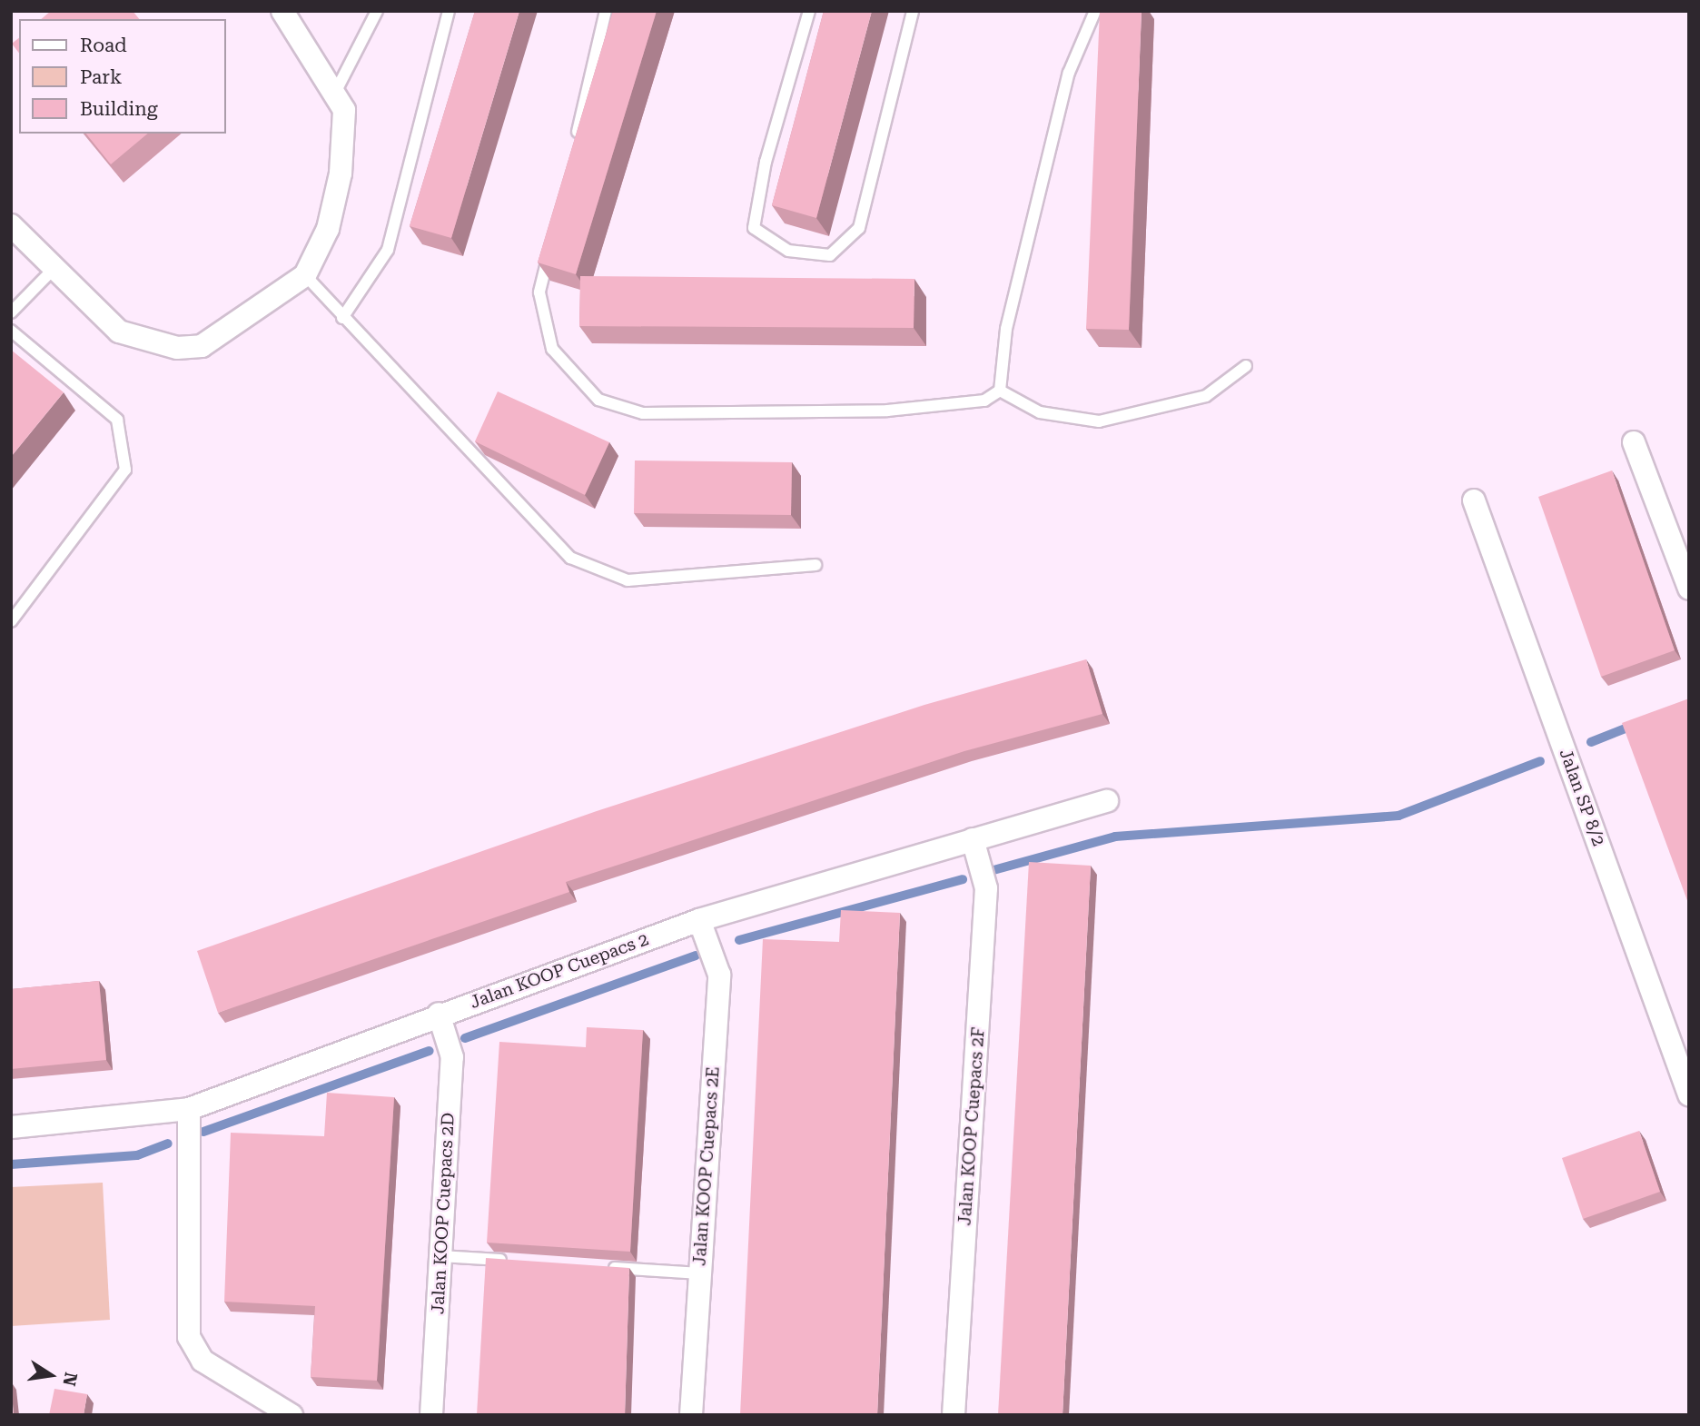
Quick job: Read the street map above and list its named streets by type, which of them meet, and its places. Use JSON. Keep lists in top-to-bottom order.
{
  "streets": {
    "street": [
      "Jalan SP 8/2",
      "Jalan KOOP Cuepacs 2",
      "Jalan KOOP Cuepacs 2F",
      "Jalan KOOP Cuepacs 2E",
      "Jalan KOOP Cuepacs 2D"
    ]
  },
  "crossings": [
    ["Jalan KOOP Cuepacs 2", "Jalan KOOP Cuepacs 2F"],
    ["Jalan KOOP Cuepacs 2", "Jalan KOOP Cuepacs 2E"],
    ["Jalan KOOP Cuepacs 2", "Jalan KOOP Cuepacs 2D"]
  ],
  "legend": ["Road", "Park", "Building"],
  "north": "right"
}
